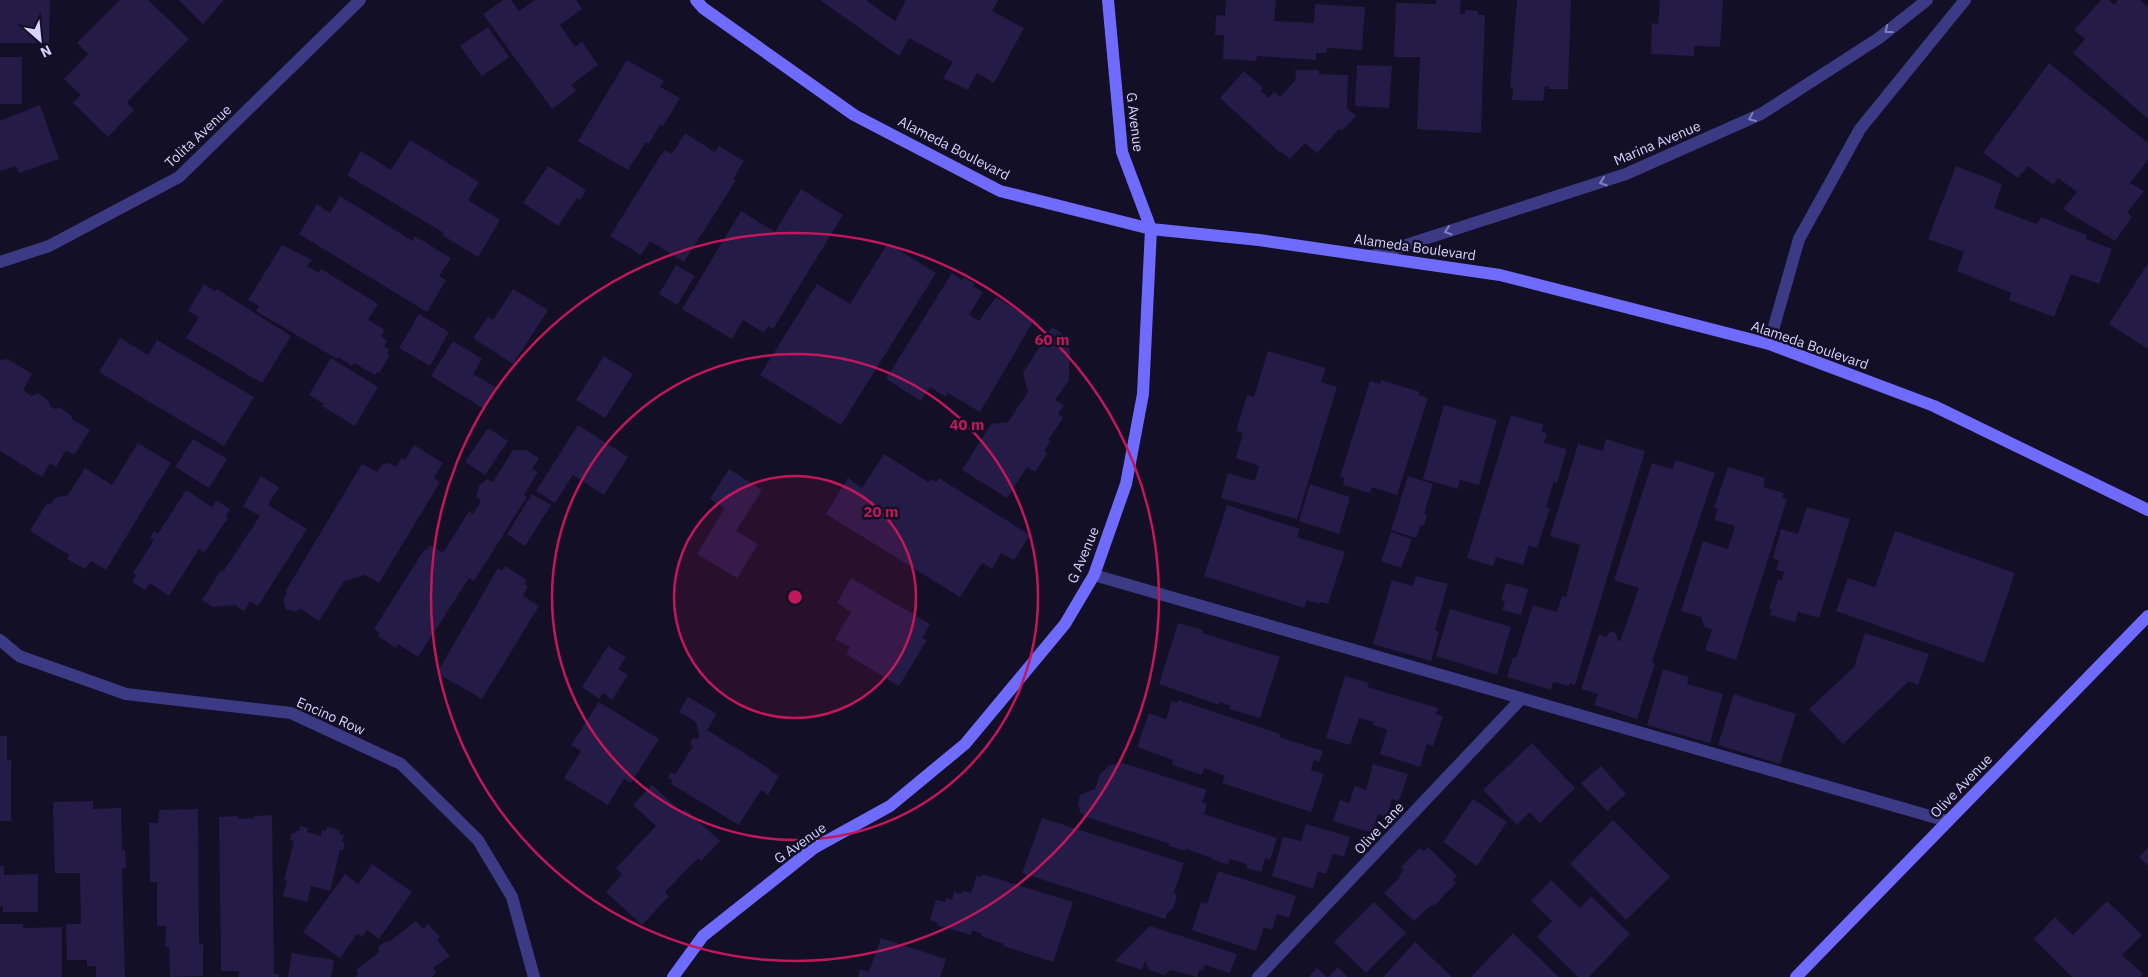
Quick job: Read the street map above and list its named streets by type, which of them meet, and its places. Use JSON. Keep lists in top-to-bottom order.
{
  "streets": {
    "street": [
      "G Avenue",
      "Tolita Avenue",
      "Marina Avenue",
      "Alameda Boulevard",
      "Encino Row",
      "Olive Avenue",
      "Olive Lane"
    ]
  },
  "crossings": [
    ["G Avenue", "Alameda Boulevard"],
    ["Marina Avenue", "Alameda Boulevard"]
  ],
  "one_way": ["Marina Avenue"],
  "north": "bottom right",
  "rings": ["60 m", "40 m", "20 m"]
}
